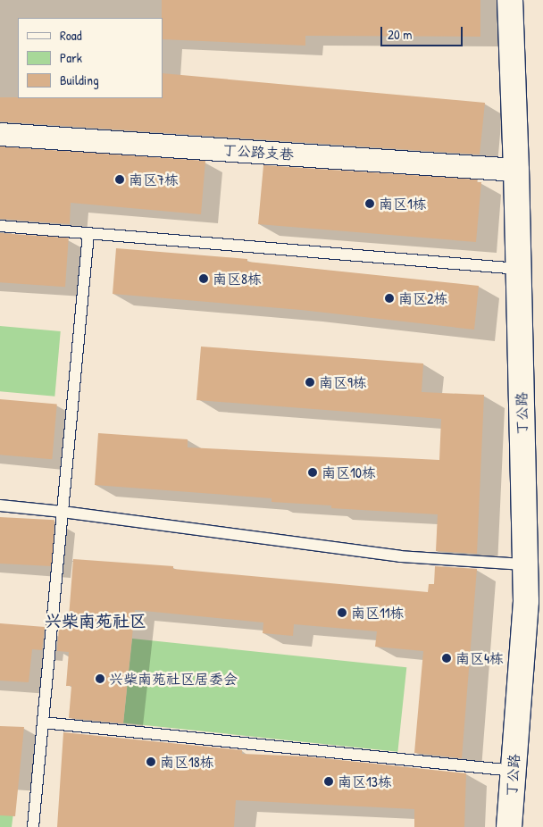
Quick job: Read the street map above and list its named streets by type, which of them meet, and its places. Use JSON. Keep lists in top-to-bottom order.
{
  "streets": {
    "street": ["丁公路支巷", "丁公路"]
  },
  "crossings": [
    ["丁公路支巷", "丁公路"]
  ],
  "districts": ["兴柴南苑社区"],
  "places": [
    "南区7栋",
    "南区1栋",
    "南区8栋",
    "南区2栋",
    "南区9栋",
    "南区10栋",
    "南区11栋",
    "南区4栋",
    "兴柴南苑社区居委会",
    "南区18栋",
    "南区13栋"
  ],
  "legend": ["Road", "Park", "Building"],
  "scale_bar": "20 m"
}
